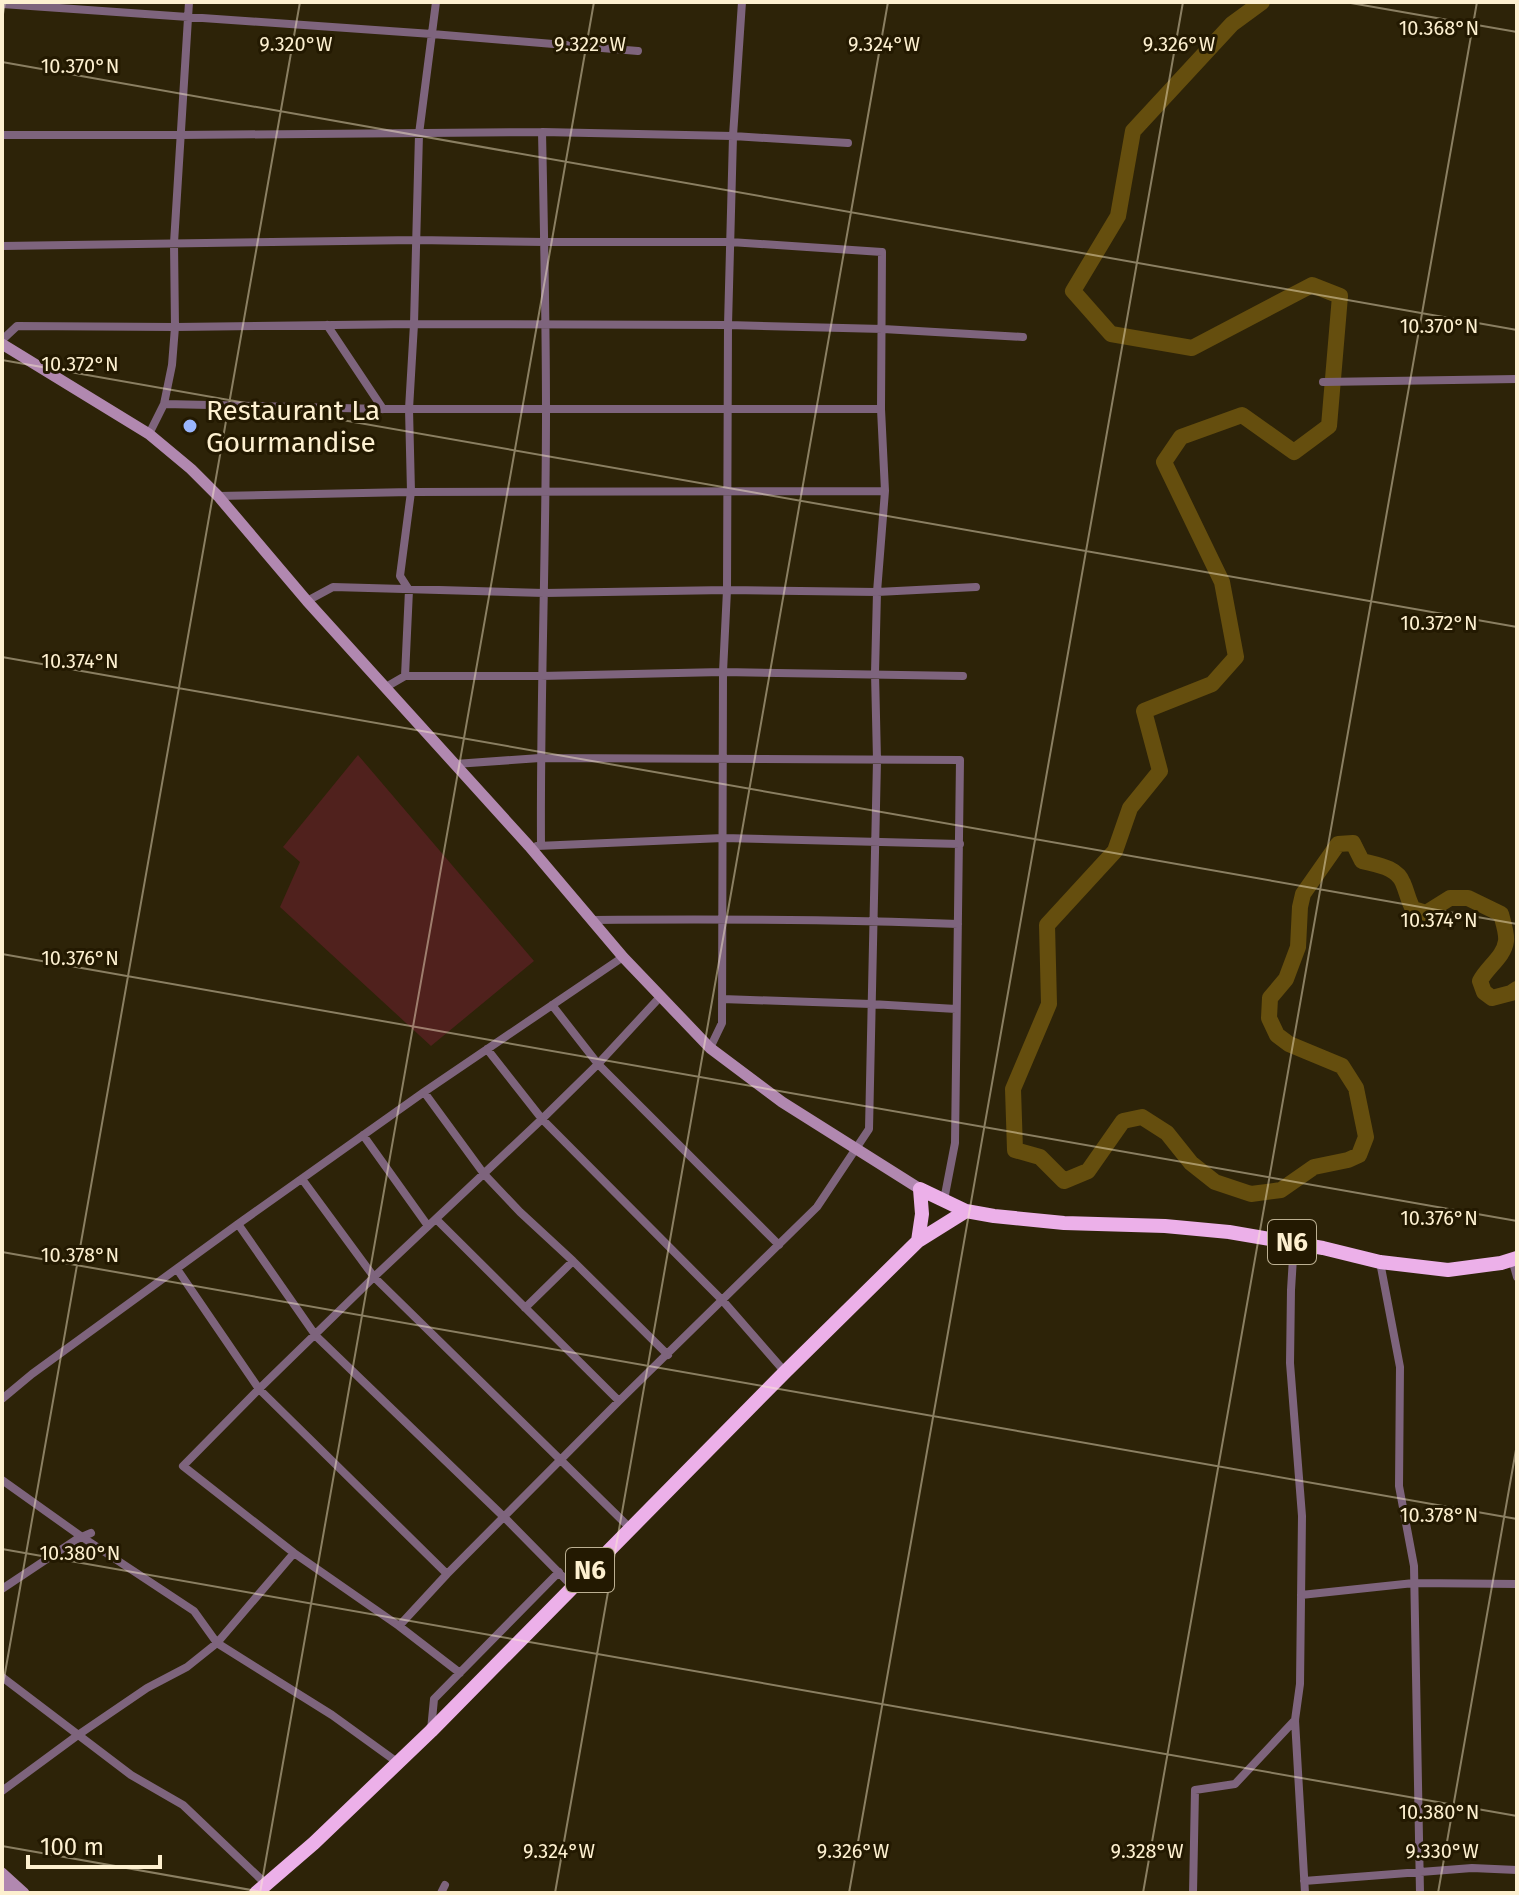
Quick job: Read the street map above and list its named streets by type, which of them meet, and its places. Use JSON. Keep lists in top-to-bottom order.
{
  "streets": {
    "highway": ["N6"]
  },
  "places": ["Restaurant La Gourmandise"],
  "scale_bar": "100 m",
  "coordinates": [
    "10.368°N",
    "9.320°W",
    "9.322°W",
    "9.324°W",
    "9.326°W",
    "10.370°N",
    "10.372°N",
    "10.374°N",
    "10.376°N",
    "10.378°N",
    "10.380°N",
    "9.328°W",
    "9.330°W"
  ]
}
